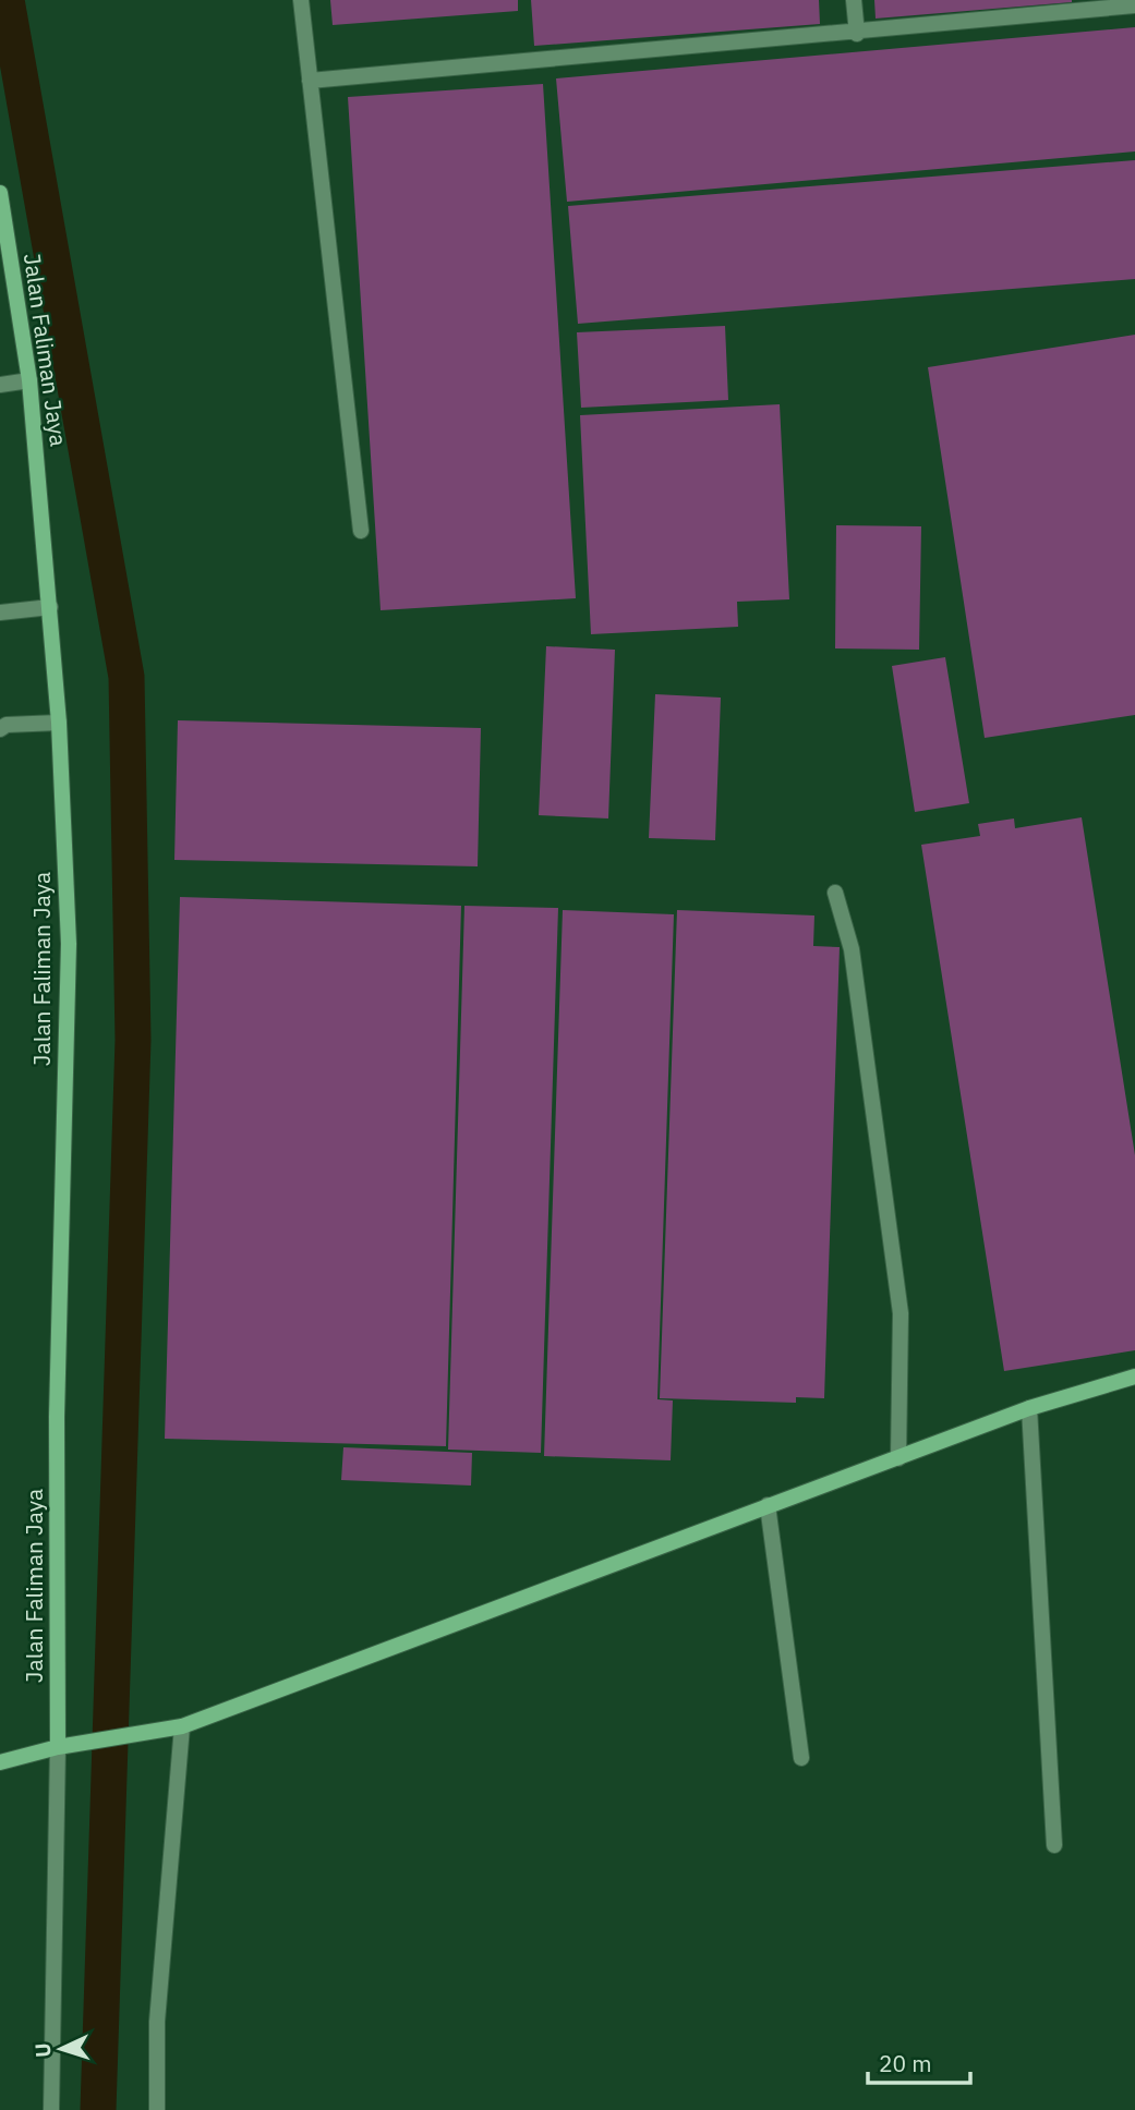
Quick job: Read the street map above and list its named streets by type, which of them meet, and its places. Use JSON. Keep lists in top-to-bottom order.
{
  "streets": {
    "street": ["Jalan Faliman Jaya"]
  },
  "scale_bar": "20 m",
  "north": "left"
}
